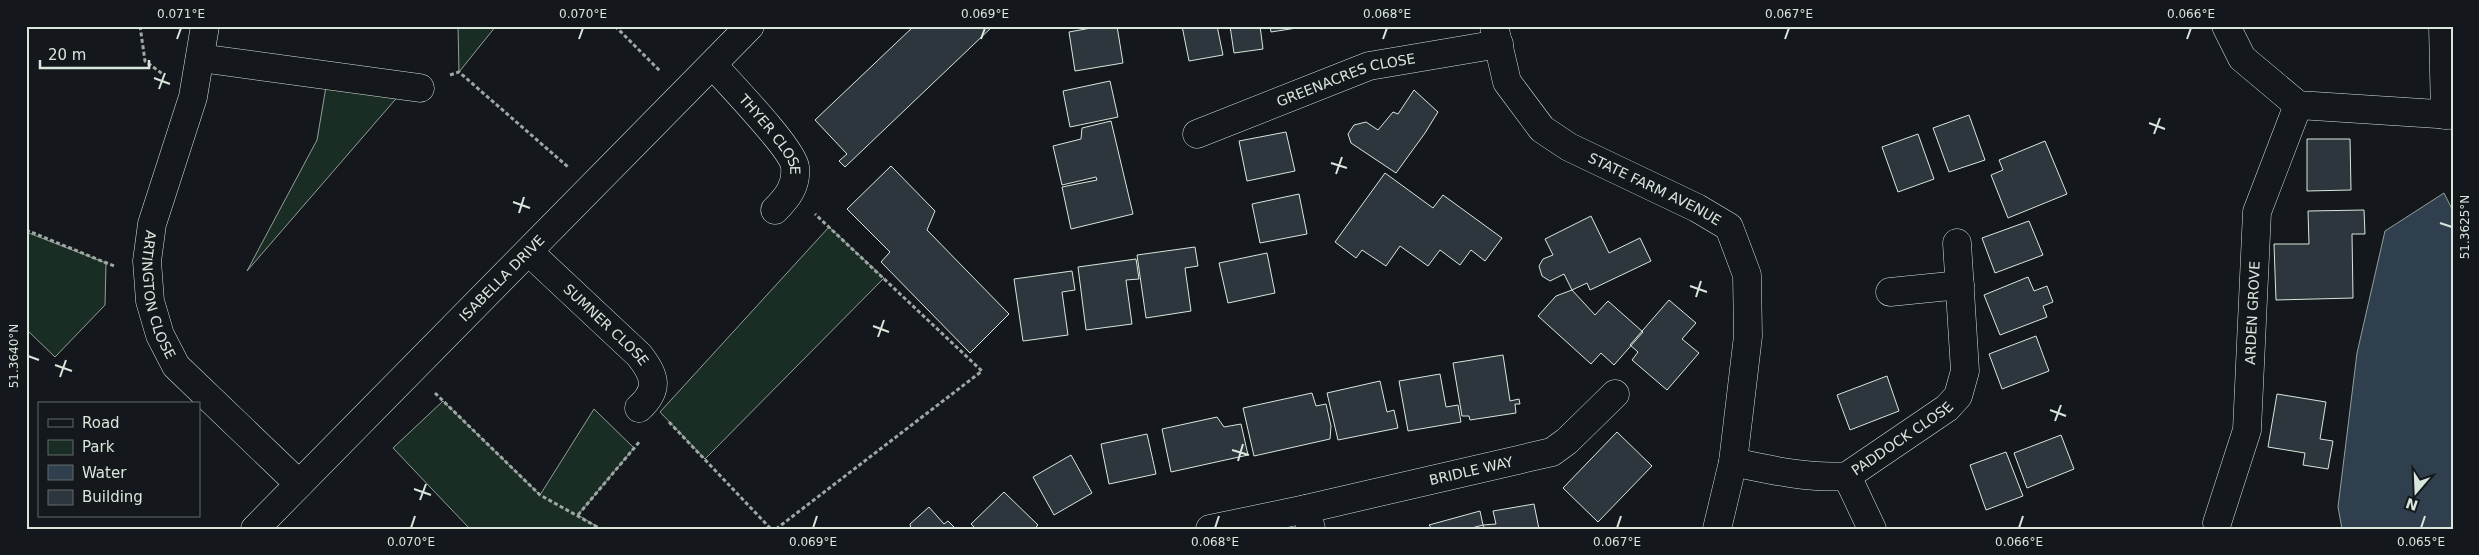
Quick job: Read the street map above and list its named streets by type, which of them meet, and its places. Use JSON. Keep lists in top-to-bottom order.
{
  "streets": {
    "street": [
      "GREENACRES CLOSE",
      "THYER CLOSE",
      "STATE FARM AVENUE",
      "ISABELLA DRIVE",
      "ARTINGTON CLOSE",
      "ARDEN GROVE",
      "SUMNER CLOSE",
      "PADDOCK CLOSE",
      "BRIDLE WAY"
    ]
  },
  "crossings": [
    ["GREENACRES CLOSE", "STATE FARM AVENUE"],
    ["THYER CLOSE", "ISABELLA DRIVE"],
    ["STATE FARM AVENUE", "PADDOCK CLOSE"],
    ["ISABELLA DRIVE", "ARTINGTON CLOSE"],
    ["ISABELLA DRIVE", "SUMNER CLOSE"]
  ],
  "legend": [
    "Road",
    "Park",
    "Water",
    "Building"
  ],
  "scale_bar": "20 m",
  "north": "bottom",
  "coordinates": [
    "0.071°E",
    "0.070°E",
    "0.069°E",
    "0.068°E",
    "0.067°E",
    "0.066°E",
    "51.3625°N",
    "51.3640°N",
    "0.065°E"
  ]
}
